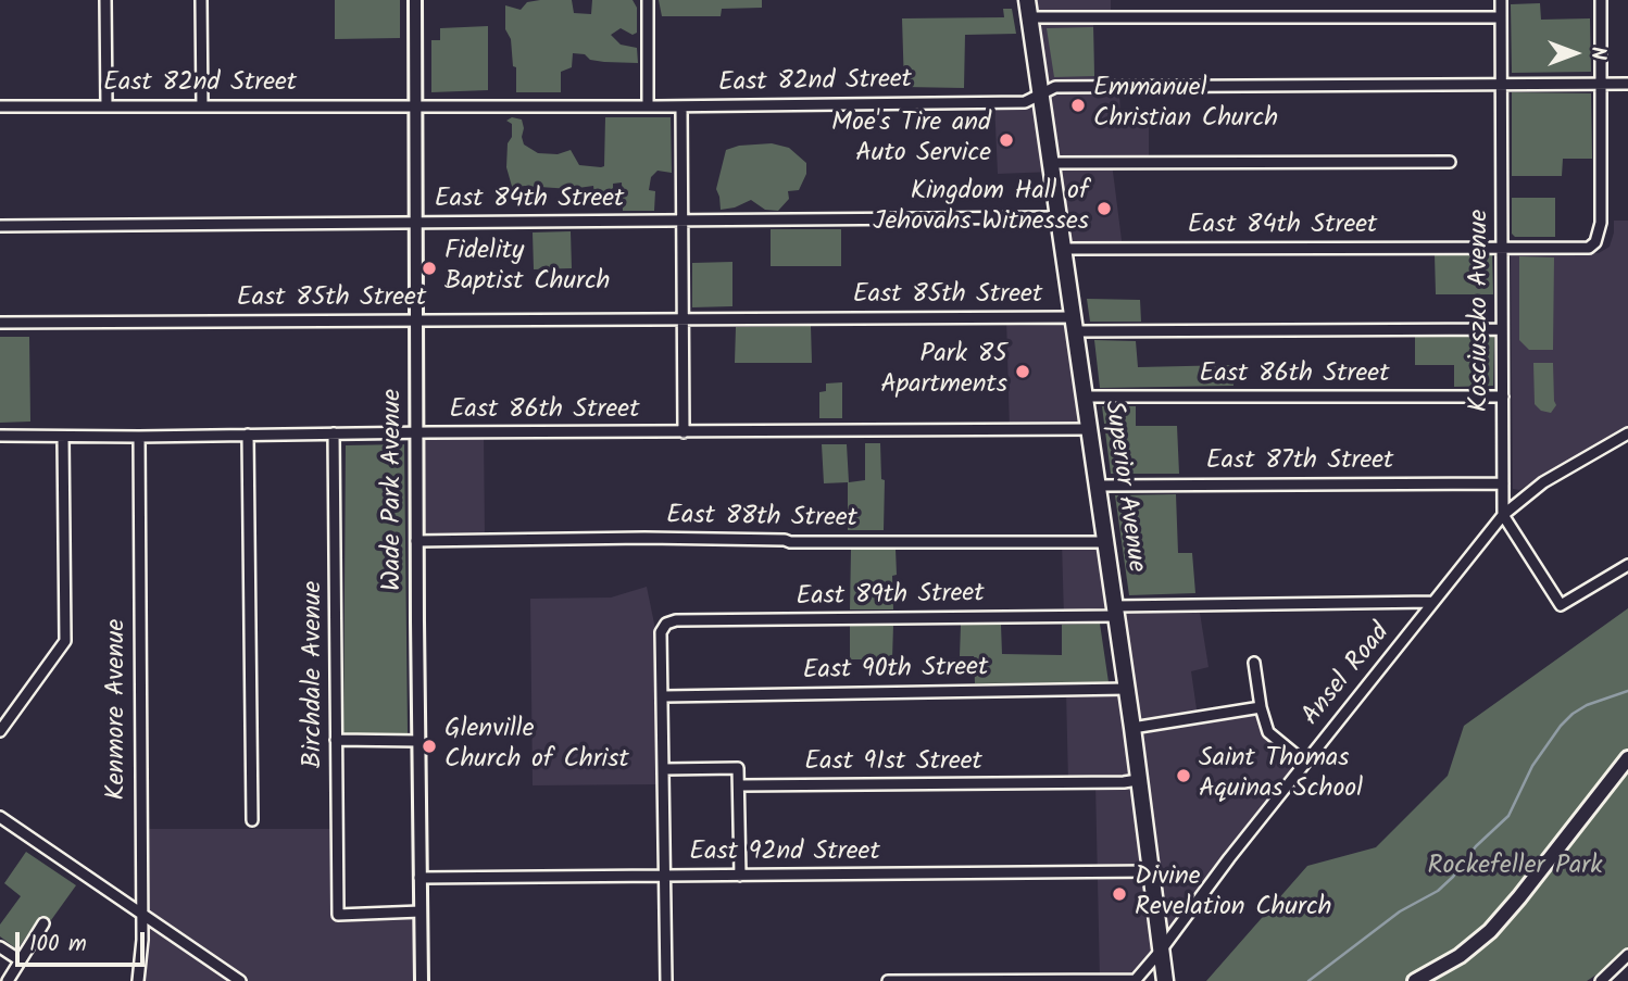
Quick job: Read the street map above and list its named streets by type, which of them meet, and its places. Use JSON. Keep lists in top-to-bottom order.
{
  "streets": {
    "main road": ["Superior Avenue"],
    "street": [
      "East 82nd Street",
      "East 84th Street",
      "East 85th Street",
      "Kosciuszko Avenue",
      "East 86th Street",
      "East 87th Street",
      "Wade Park Avenue",
      "East 88th Street",
      "East 89th Street",
      "East 90th Street",
      "Birchdale Avenue",
      "Ansel Road",
      "Kenmore Avenue",
      "East 91st Street",
      "East 92nd Street"
    ]
  },
  "crossings": [
    ["East 82nd Street", "East 84th Street"],
    ["East 82nd Street", "Kosciuszko Avenue"],
    ["East 82nd Street", "Superior Avenue"],
    ["East 82nd Street", "Wade Park Avenue"],
    ["East 84th Street", "Kosciuszko Avenue"],
    ["East 84th Street", "Superior Avenue"],
    ["East 84th Street", "Wade Park Avenue"],
    ["East 85th Street", "Kosciuszko Avenue"],
    ["East 85th Street", "Superior Avenue"],
    ["East 85th Street", "Wade Park Avenue"],
    ["Kosciuszko Avenue", "East 86th Street"],
    ["Kosciuszko Avenue", "East 87th Street"],
    ["Kosciuszko Avenue", "Ansel Road"],
    ["East 86th Street", "Superior Avenue"],
    ["East 86th Street", "Wade Park Avenue"],
    ["East 86th Street", "Birchdale Avenue"],
    ["East 86th Street", "Kenmore Avenue"],
    ["East 87th Street", "Superior Avenue"],
    ["Superior Avenue", "East 88th Street"],
    ["Superior Avenue", "East 89th Street"],
    ["Superior Avenue", "East 90th Street"],
    ["Superior Avenue", "Ansel Road"],
    ["Superior Avenue", "East 91st Street"],
    ["Superior Avenue", "East 92nd Street"],
    ["Wade Park Avenue", "East 88th Street"],
    ["Wade Park Avenue", "Birchdale Avenue"],
    ["Wade Park Avenue", "East 92nd Street"],
    ["East 89th Street", "East 90th Street"],
    ["East 89th Street", "Ansel Road"]
  ],
  "parks": ["Rockefeller Park"],
  "places": [
    "Emmanuel Christian Church",
    "Moe's Tire and Auto Service",
    "Kingdom Hall of Jehovahs Witnesses",
    "Fidelity Baptist Church",
    "Park 85 Apartments",
    "Glenville Church of Christ",
    "Saint Thomas Aquinas School",
    "Divine Revelation Church"
  ],
  "scale_bar": "100 m",
  "north": "right"
}
